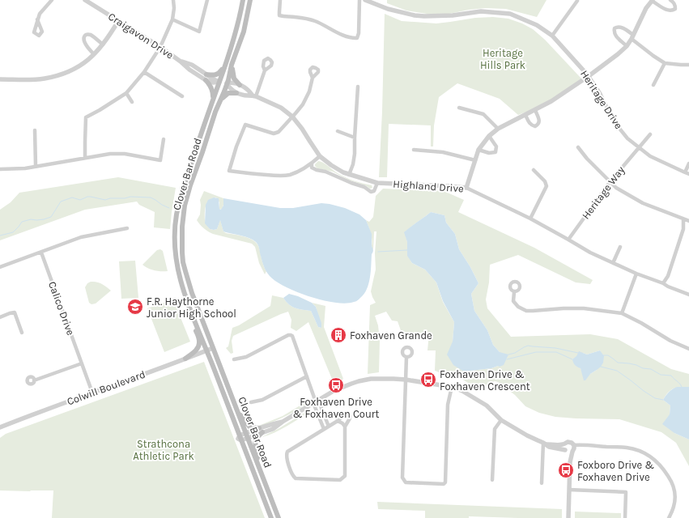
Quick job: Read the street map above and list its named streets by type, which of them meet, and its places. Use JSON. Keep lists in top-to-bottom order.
{
  "streets": {
    "main road": ["Clover Bar Road"],
    "street": [
      "Craigavon Drive",
      "Heritage Drive",
      "Highland Drive",
      "Heritage Way",
      "Calico Drive",
      "Colwill Boulevard"
    ]
  },
  "crossings": [
    ["Craigavon Drive", "Clover Bar Road"],
    ["Heritage Drive", "Heritage Way"],
    ["Clover Bar Road", "Colwill Boulevard"],
    ["Highland Drive", "Heritage Way"],
    ["Calico Drive", "Colwill Boulevard"]
  ],
  "parks": ["Heritage Hills Park", "Strathcona Athletic Park"],
  "places": {
    "school or university": ["F.R. Haythorne Junior High School"],
    "building": ["Foxhaven Grande"],
    "bus stop": ["Foxhaven Drive & Foxhaven Crescent", "Foxhaven Drive & Foxhaven Court", "Foxboro Drive & Foxhaven Drive"]
  }
}
